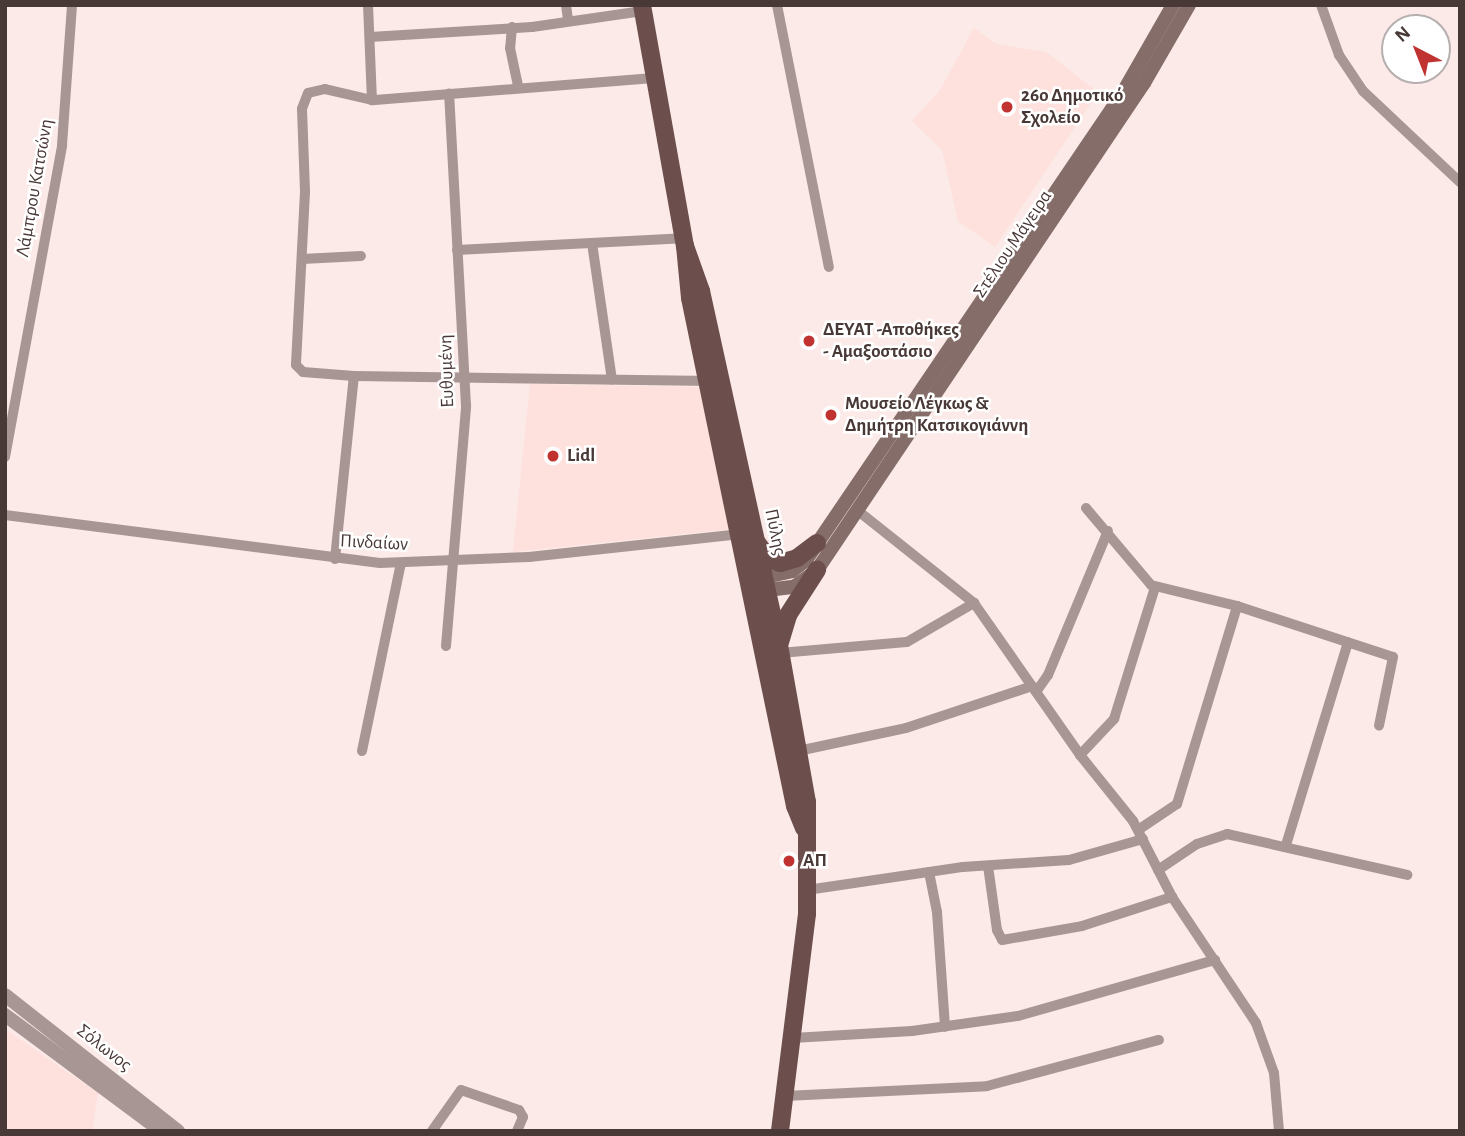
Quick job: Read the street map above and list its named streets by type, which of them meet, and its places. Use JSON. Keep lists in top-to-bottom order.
{
  "streets": {
    "main road": ["Στέλιου Μάγειρα", "Πύλης"],
    "street": [
      "Λάμπρου Κατσώνη",
      "Ευθυμένη",
      "Πινδαίων",
      "Σόλωνος"
    ]
  },
  "crossings": [
    ["Στέλιου Μάγειρα", "Πύλης"],
    ["Ευθυμένη", "Πινδαίων"],
    ["Πύλης", "Πινδαίων"]
  ],
  "places": [
    "26ο Δημοτικό Σχολείο",
    "ΔΕΥΑΤ -Αποθήκες - Αμαξοστάσιο",
    "Μουσείο Λέγκως & Δημήτρη Κατσικογιάννη",
    "Lidl",
    "ΑΠ"
  ],
  "north": "top left"
}
